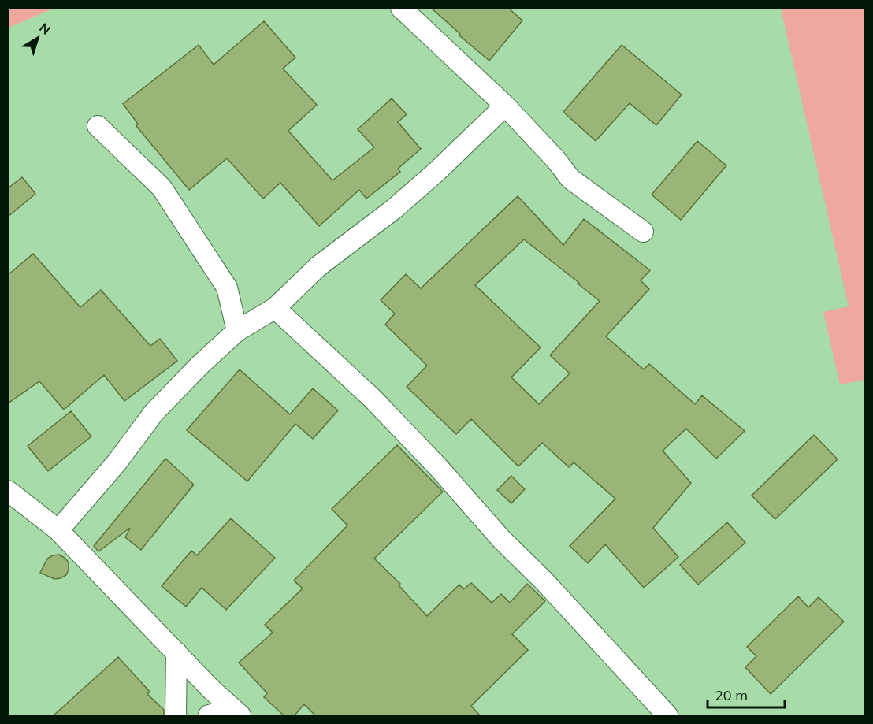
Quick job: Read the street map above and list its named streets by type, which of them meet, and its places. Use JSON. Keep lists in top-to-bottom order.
{
  "scale_bar": "20 m",
  "north": "top right"
}
